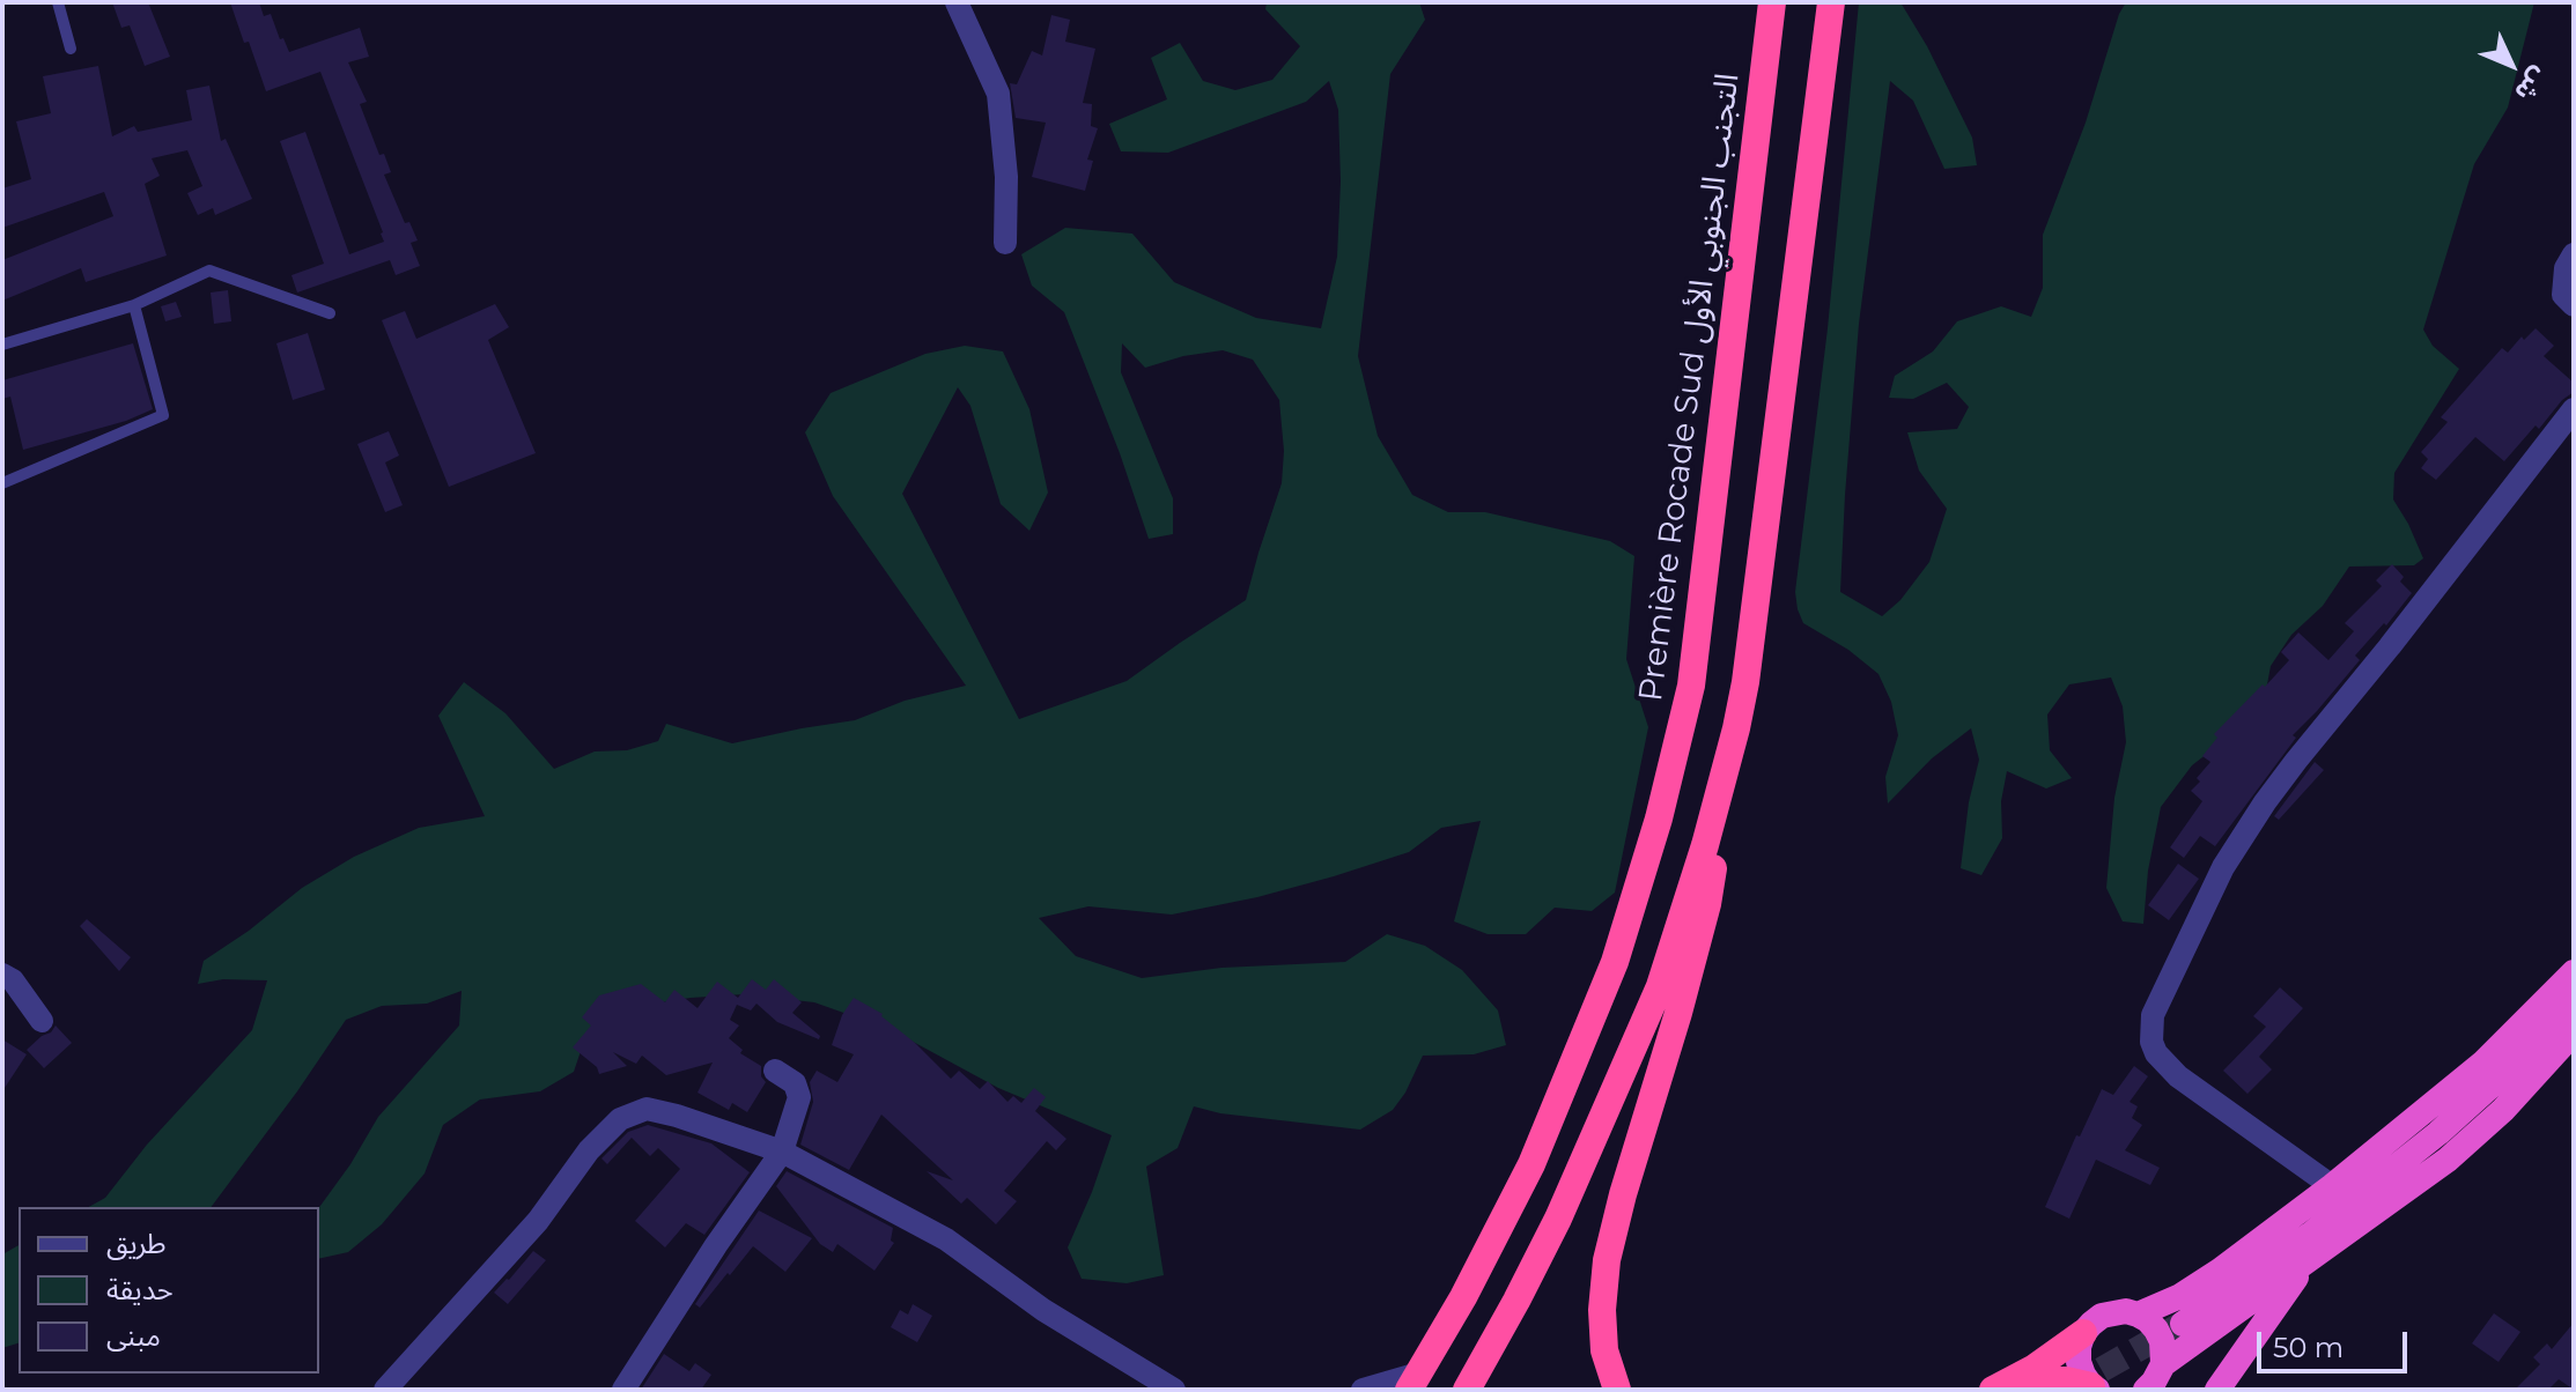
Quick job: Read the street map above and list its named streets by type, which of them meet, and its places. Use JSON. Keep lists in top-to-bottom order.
{
  "streets": {
    "highway": ["Première Rocade Sud التجنب الجنوبي الأول"]
  },
  "legend": ["طريق", "حديقة", "مبنى"],
  "scale_bar": "50 m",
  "north": "bottom right"
}
